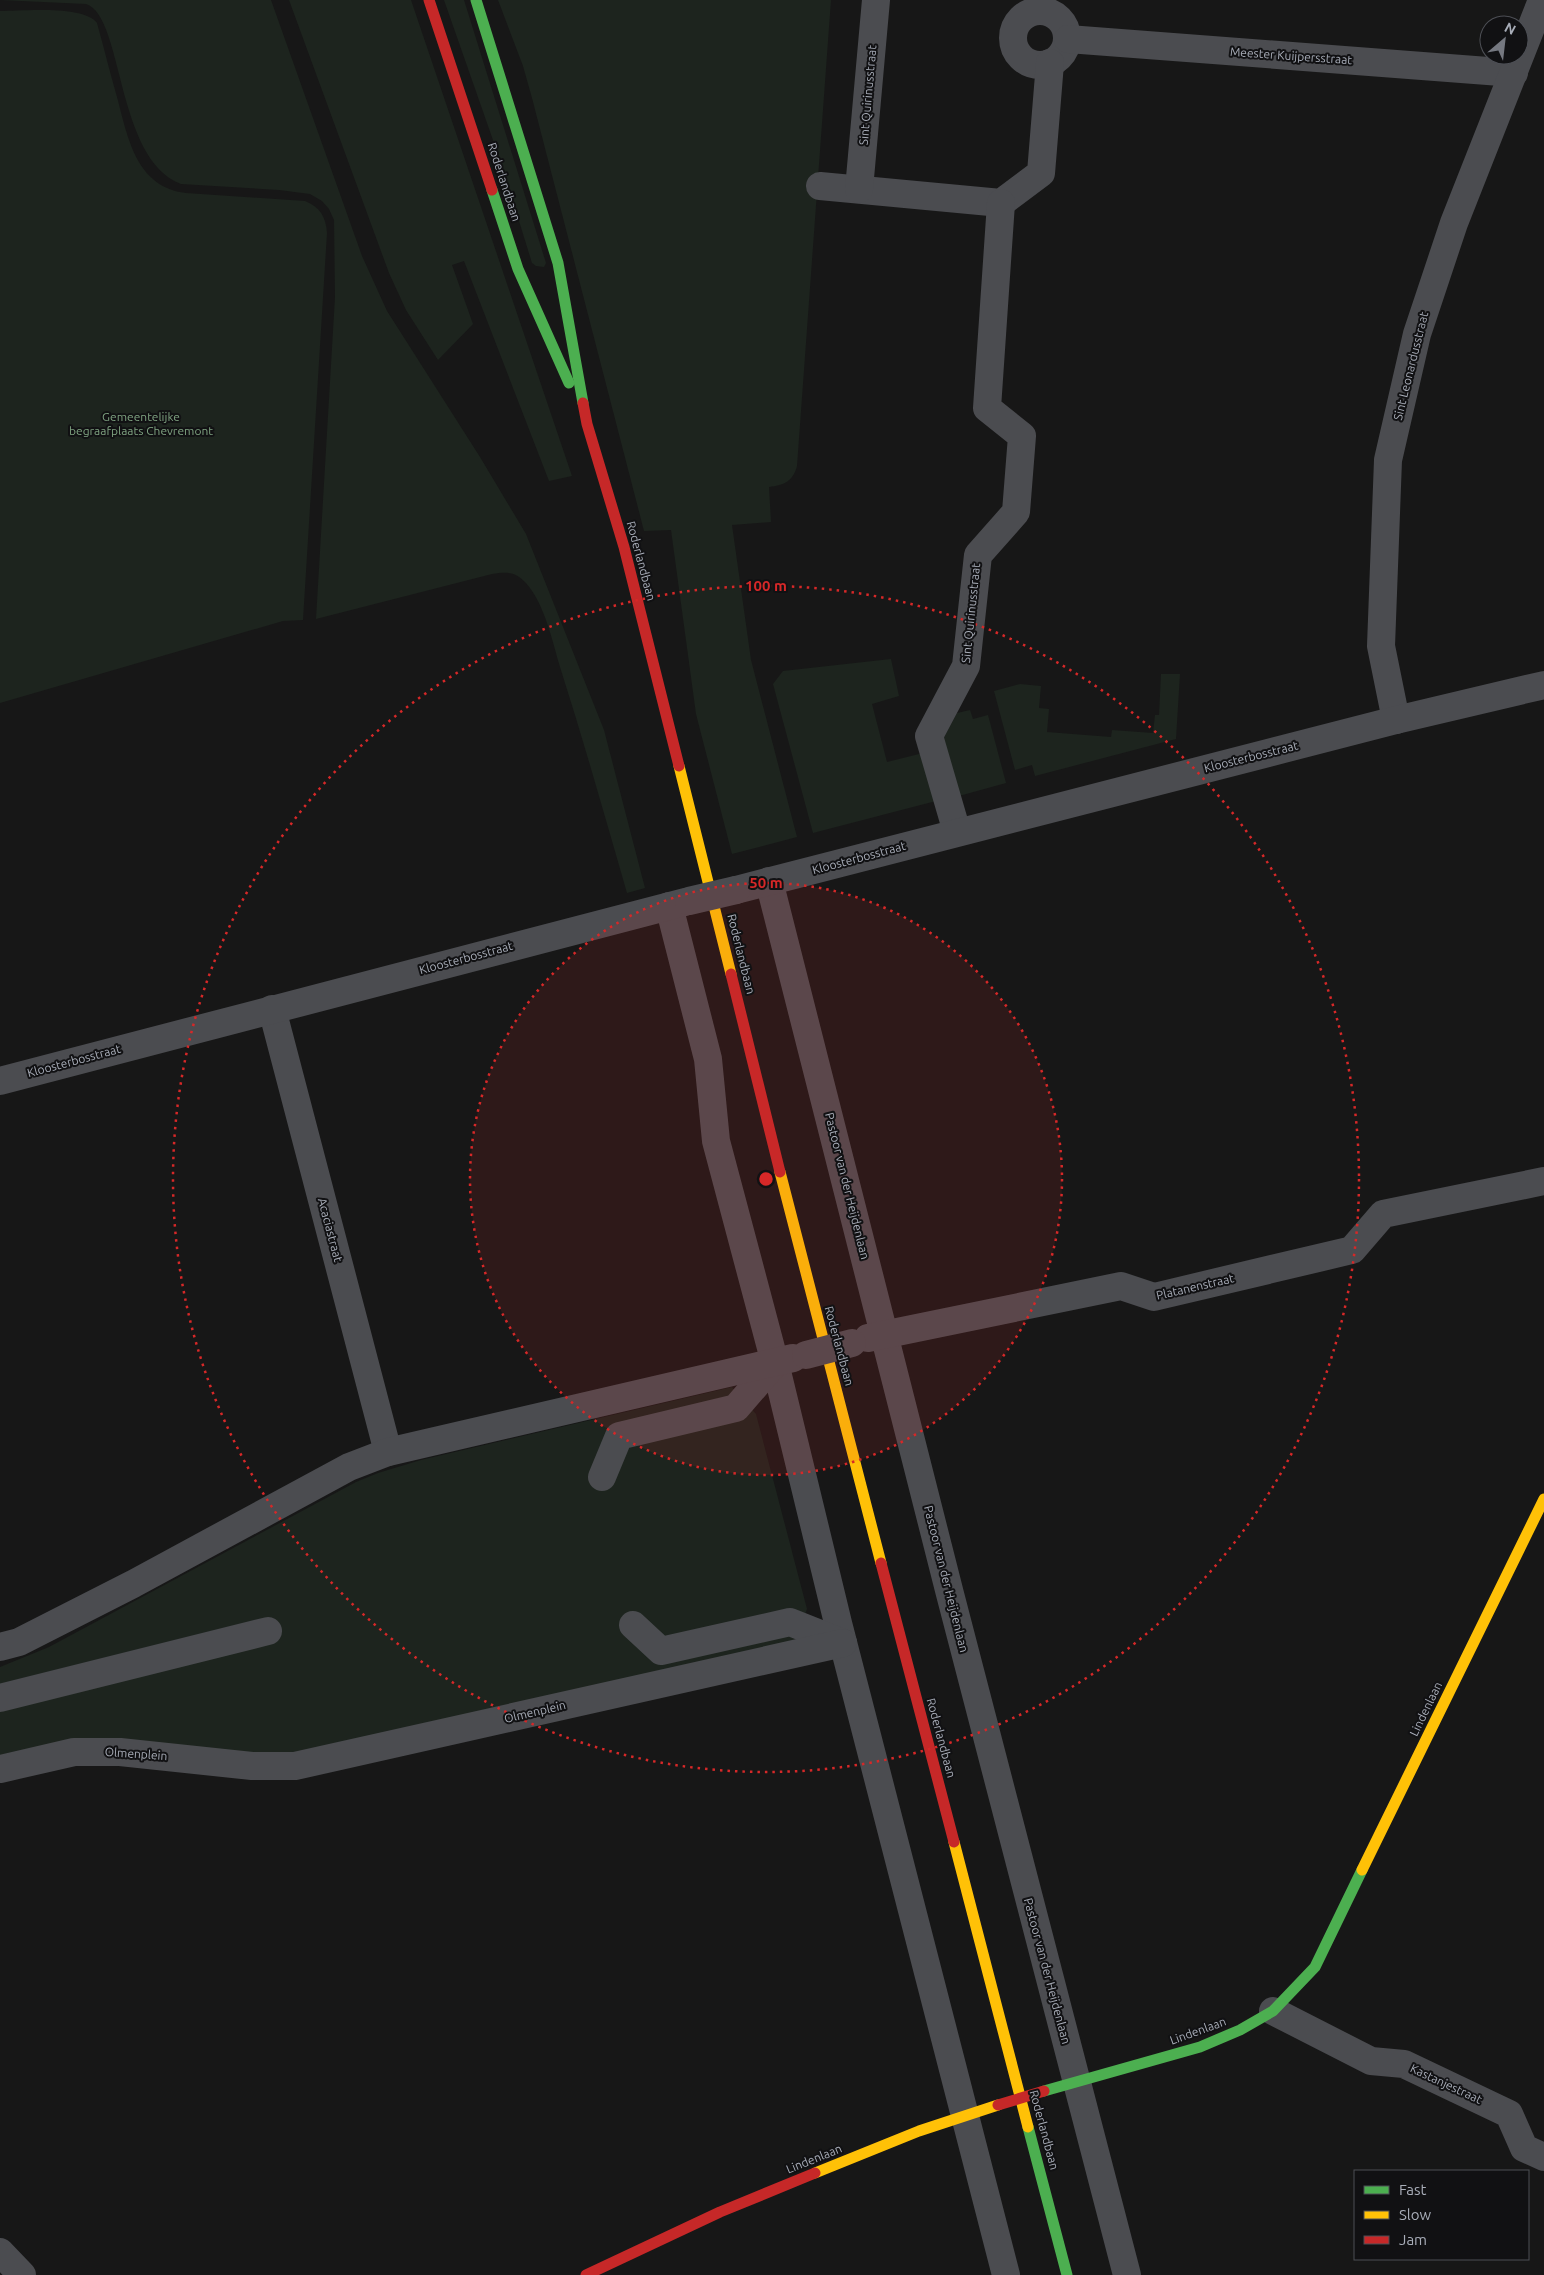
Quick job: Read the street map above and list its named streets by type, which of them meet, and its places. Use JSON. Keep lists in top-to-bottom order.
{
  "streets": {
    "main road": ["Roderlandbaan", "Lindenlaan"],
    "street": [
      "Meester Kuijpersstraat",
      "Sint Quirinusstraat",
      "Sint Leonardusstraat",
      "Kloosterbosstraat",
      "Pastoor van der Heijdenlaan",
      "Acaciastraat",
      "Platanenstraat",
      "Olmenplein",
      "Kastanjestraat"
    ]
  },
  "crossings": [
    ["Meester Kuijpersstraat", "Sint Leonardusstraat"],
    ["Sint Quirinusstraat", "Kloosterbosstraat"],
    ["Sint Leonardusstraat", "Kloosterbosstraat"],
    ["Kloosterbosstraat", "Pastoor van der Heijdenlaan"],
    ["Kloosterbosstraat", "Acaciastraat"],
    ["Pastoor van der Heijdenlaan", "Platanenstraat"],
    ["Pastoor van der Heijdenlaan", "Lindenlaan"],
    ["Lindenlaan", "Kastanjestraat"]
  ],
  "parks": ["Gemeentelijke begraafplaats Chevremont"],
  "legend": ["Fast", "Slow", "Jam"],
  "north": "top right",
  "rings": ["100 m", "50 m"]
}
